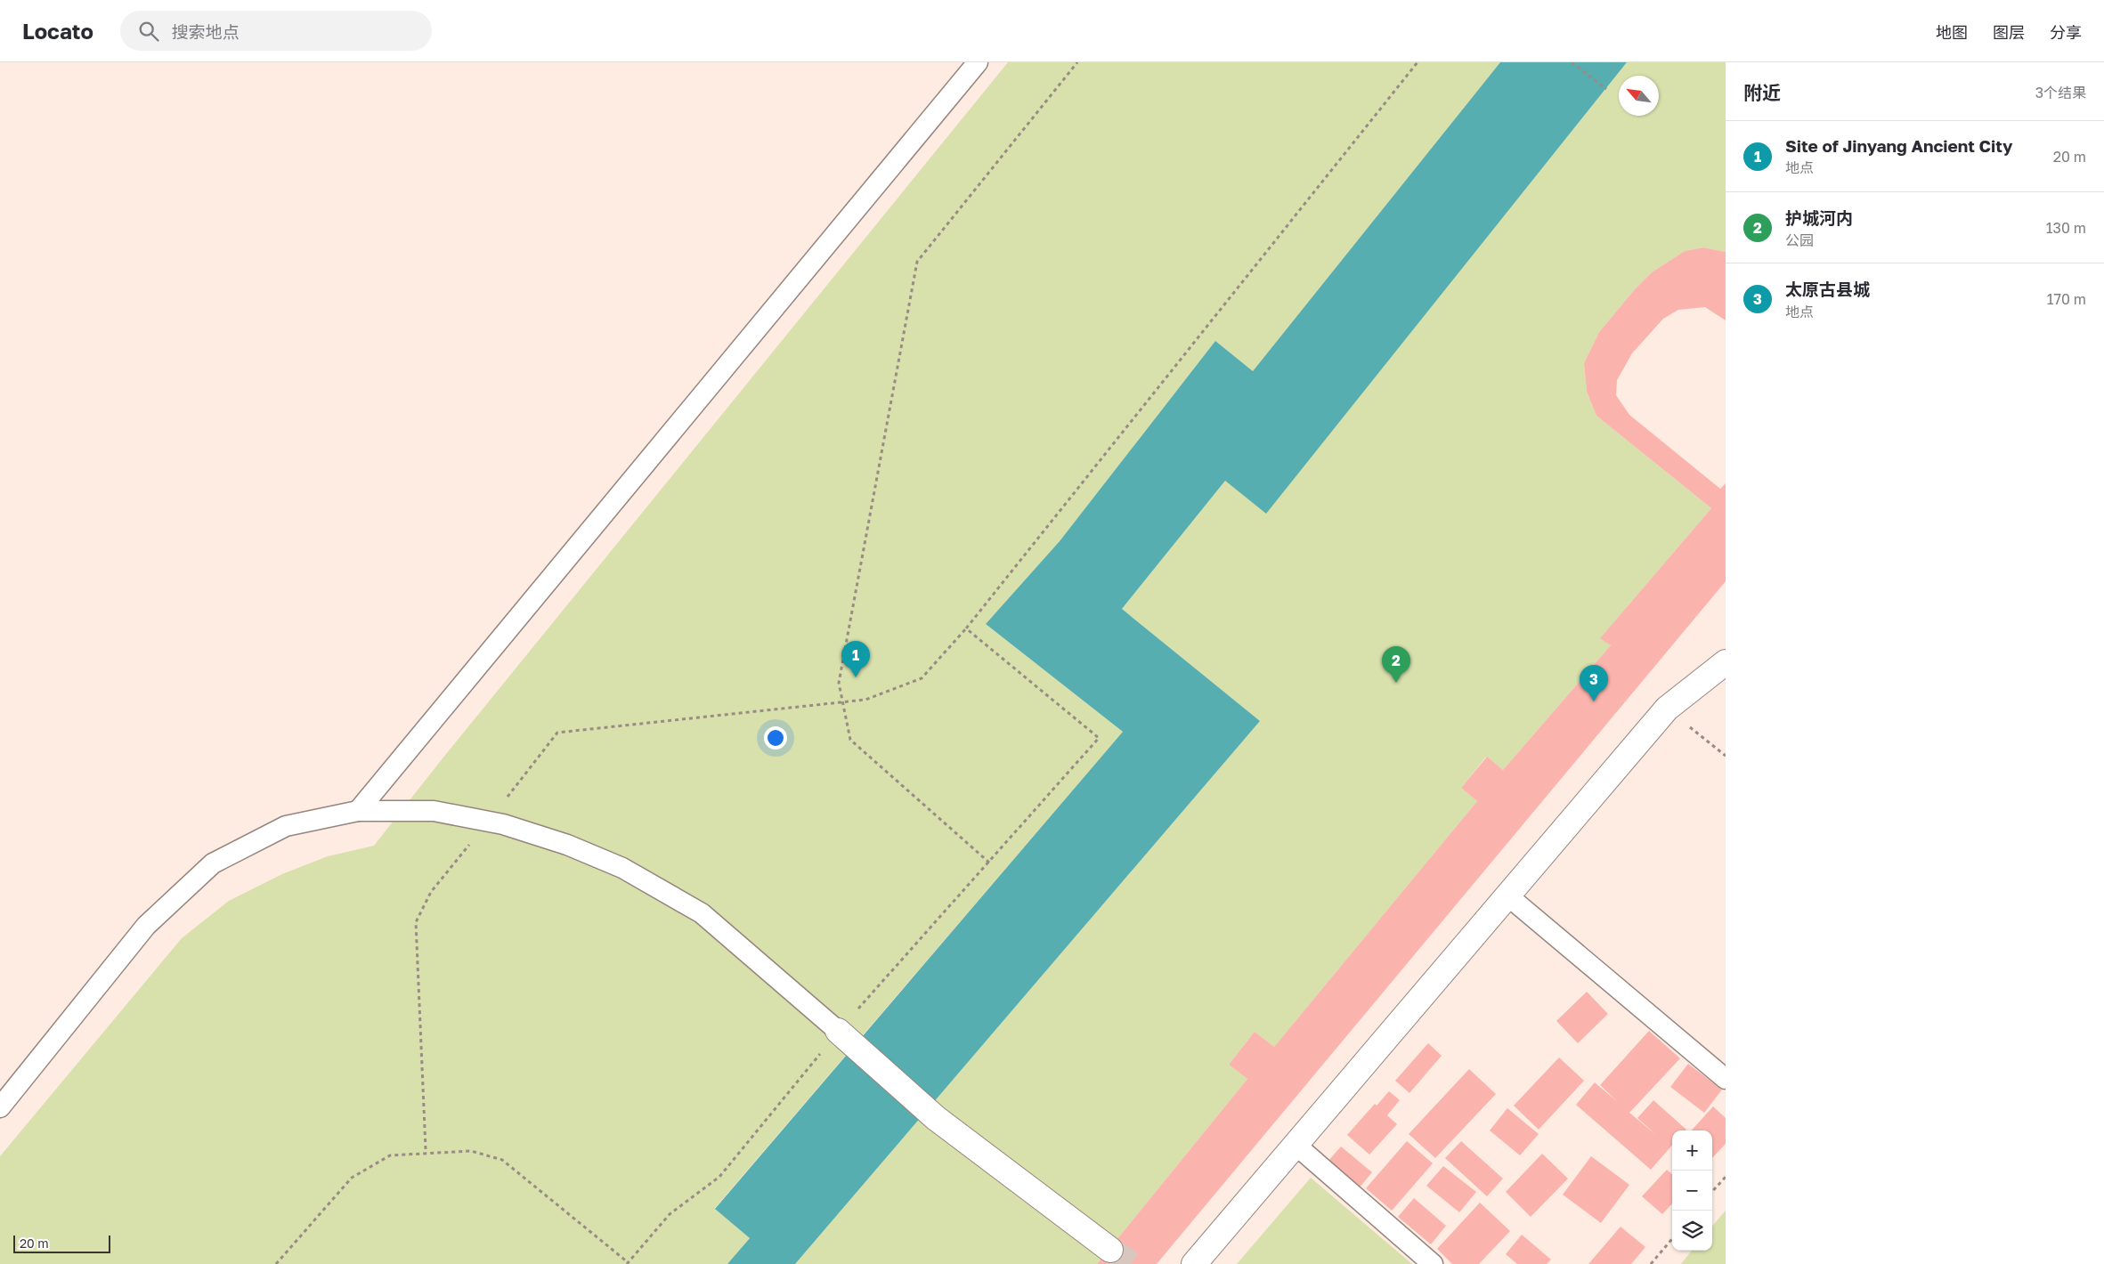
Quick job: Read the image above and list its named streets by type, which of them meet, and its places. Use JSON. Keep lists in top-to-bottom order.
{
  "scale_bar": "20 m",
  "north": "top left",
  "page": {
    "header": "Locato",
    "search": "搜索地点",
    "nav": ["地图", "图层", "分享"],
    "heading": ["附近", "3个结果"],
    "list": [
      {
        "mark": "1",
        "name": "Site of Jinyang Ancient City",
        "note": "地点",
        "value": "20 m"
      },
      {
        "mark": "2",
        "name": "护城河内",
        "note": "公园",
        "value": "130 m"
      },
      {
        "mark": "3",
        "name": "太原古县城",
        "note": "地点",
        "value": "170 m"
      }
    ],
    "pins": ["1", "2", "3"],
    "map_buttons": ["+", "−"],
    "scale": "20 m"
  }
}
